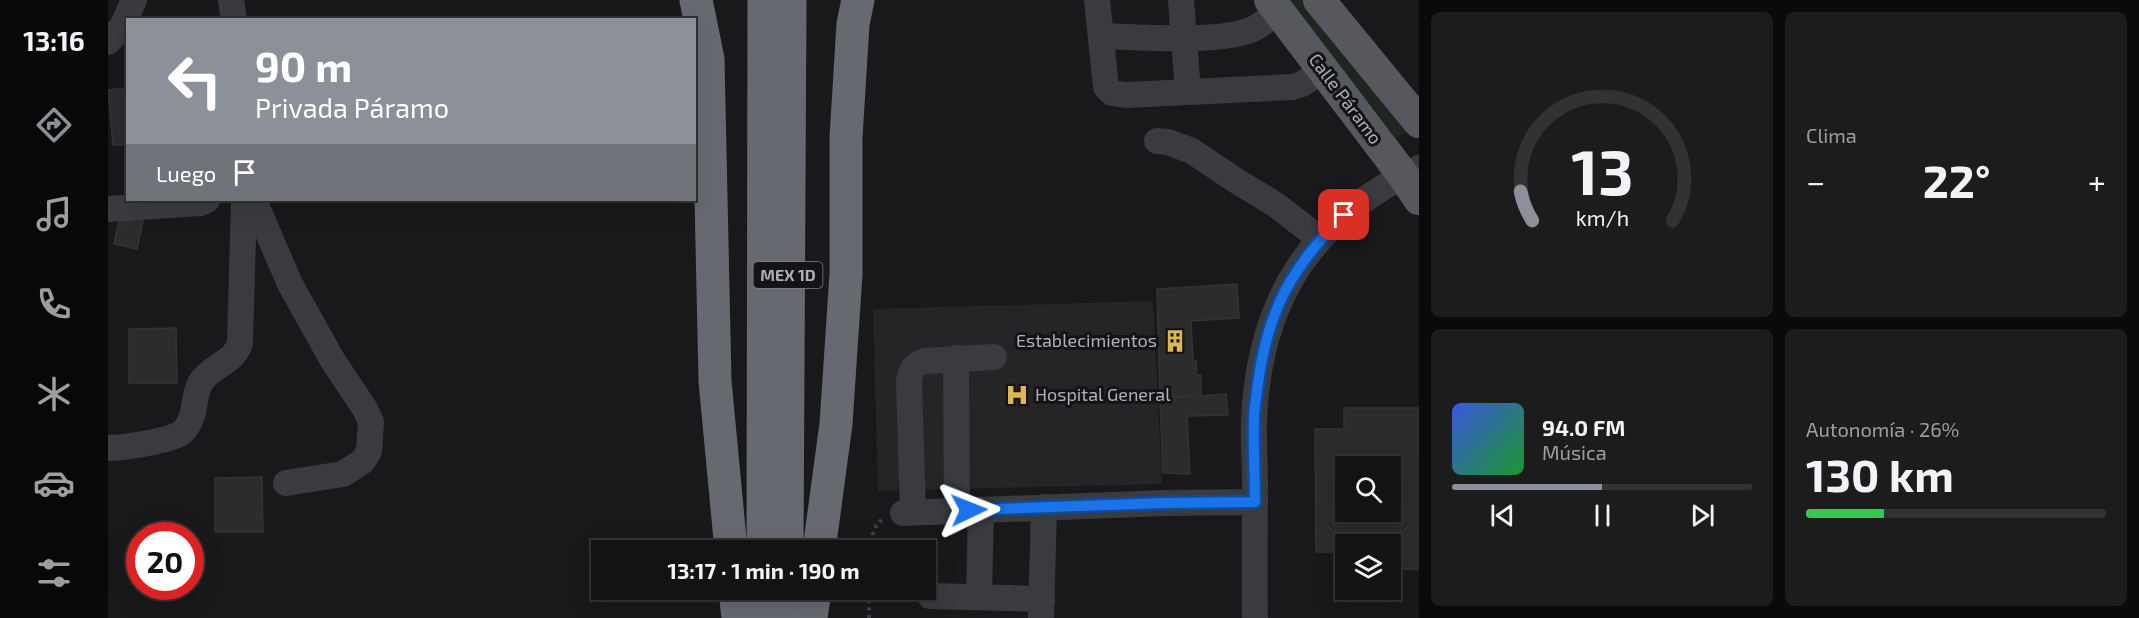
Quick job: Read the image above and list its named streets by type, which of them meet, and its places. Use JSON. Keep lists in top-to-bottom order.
{
  "streets": {
    "highway": ["MEX 1D"],
    "main road": ["Calle Páramo"]
  },
  "places": {
    "building": ["Establecimientos"],
    "hospital": ["Hospital General"]
  },
  "page": {
    "tabs": "13:16",
    "tile": [
      "Clima",
      ["Autonomía · 26%", "130 km"]
    ],
    "turn": ["90 m", "Privada Páramo"],
    "then": "Luego",
    "heat": ["−", "22°", "+"],
    "song": ["94.0 FM", "Música"],
    "limit": "20",
    "trip": "13:17 · 1 min · 190 m",
    "gauge": ["13", "km/h"]
  }
}
